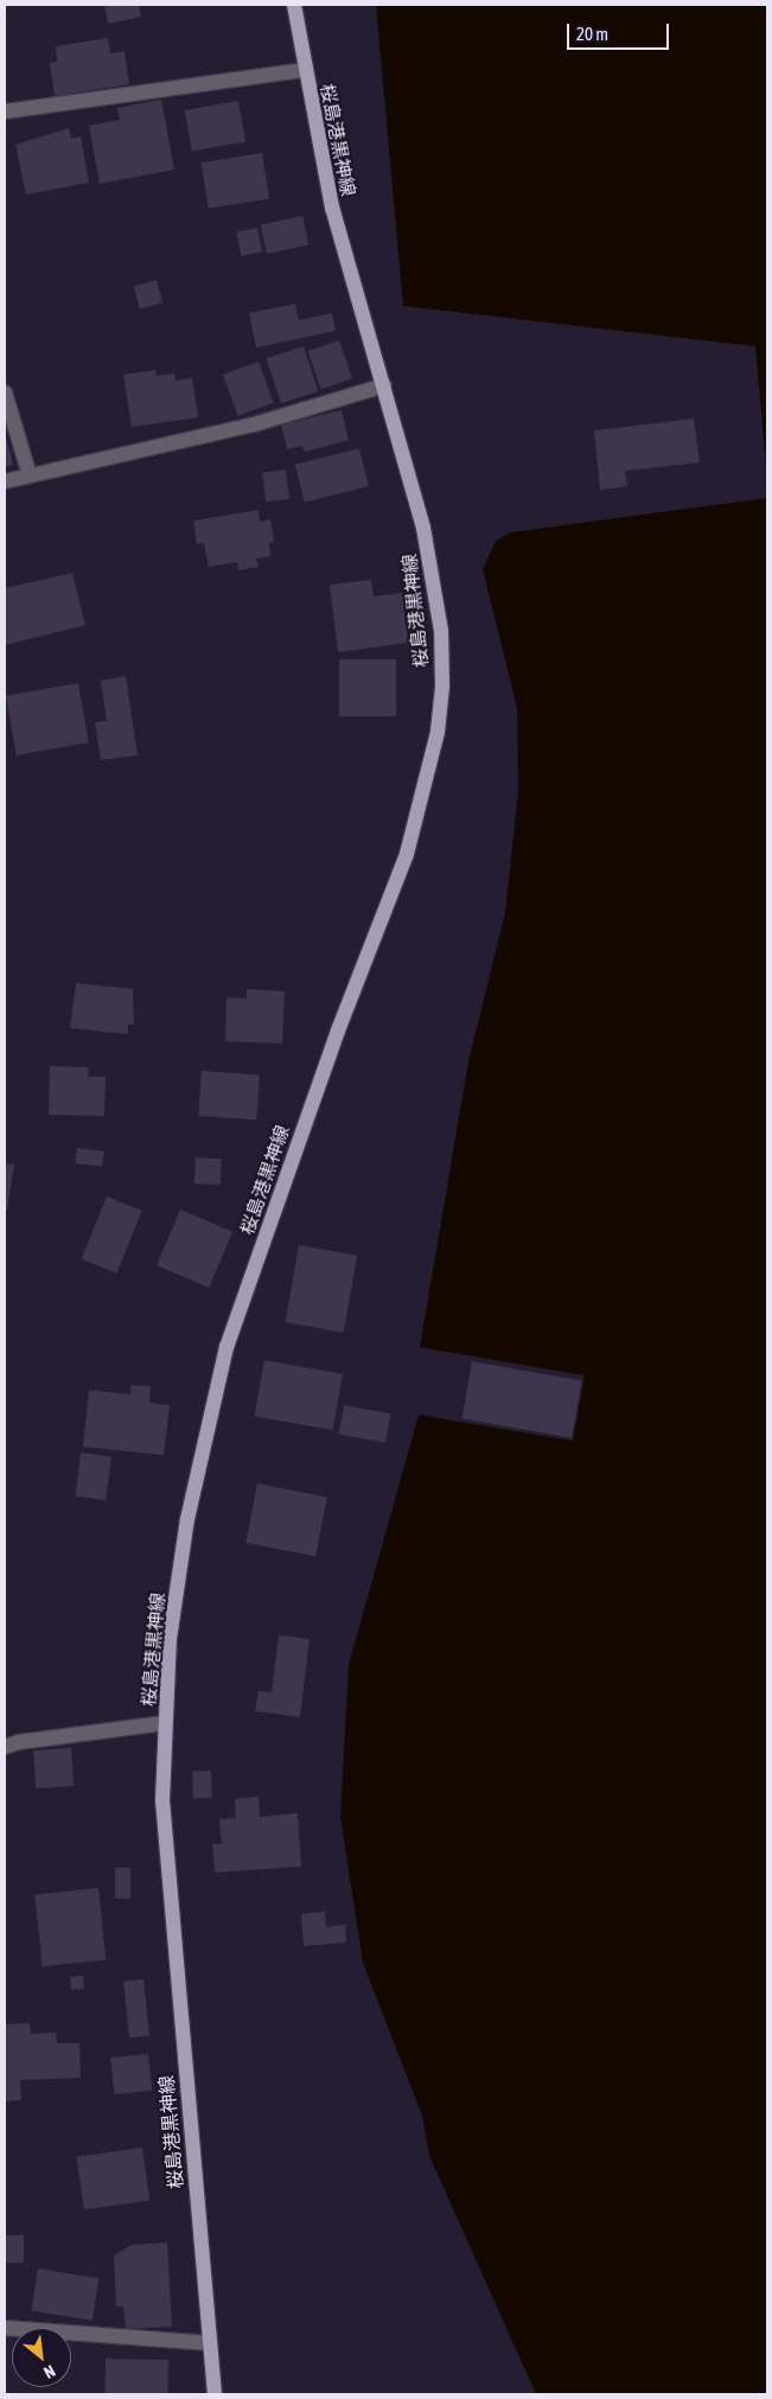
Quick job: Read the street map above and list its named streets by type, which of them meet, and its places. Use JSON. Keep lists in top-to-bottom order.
{
  "streets": {
    "main road": ["桜島港黒神線"]
  },
  "scale_bar": "20 m",
  "north": "bottom right"
}
